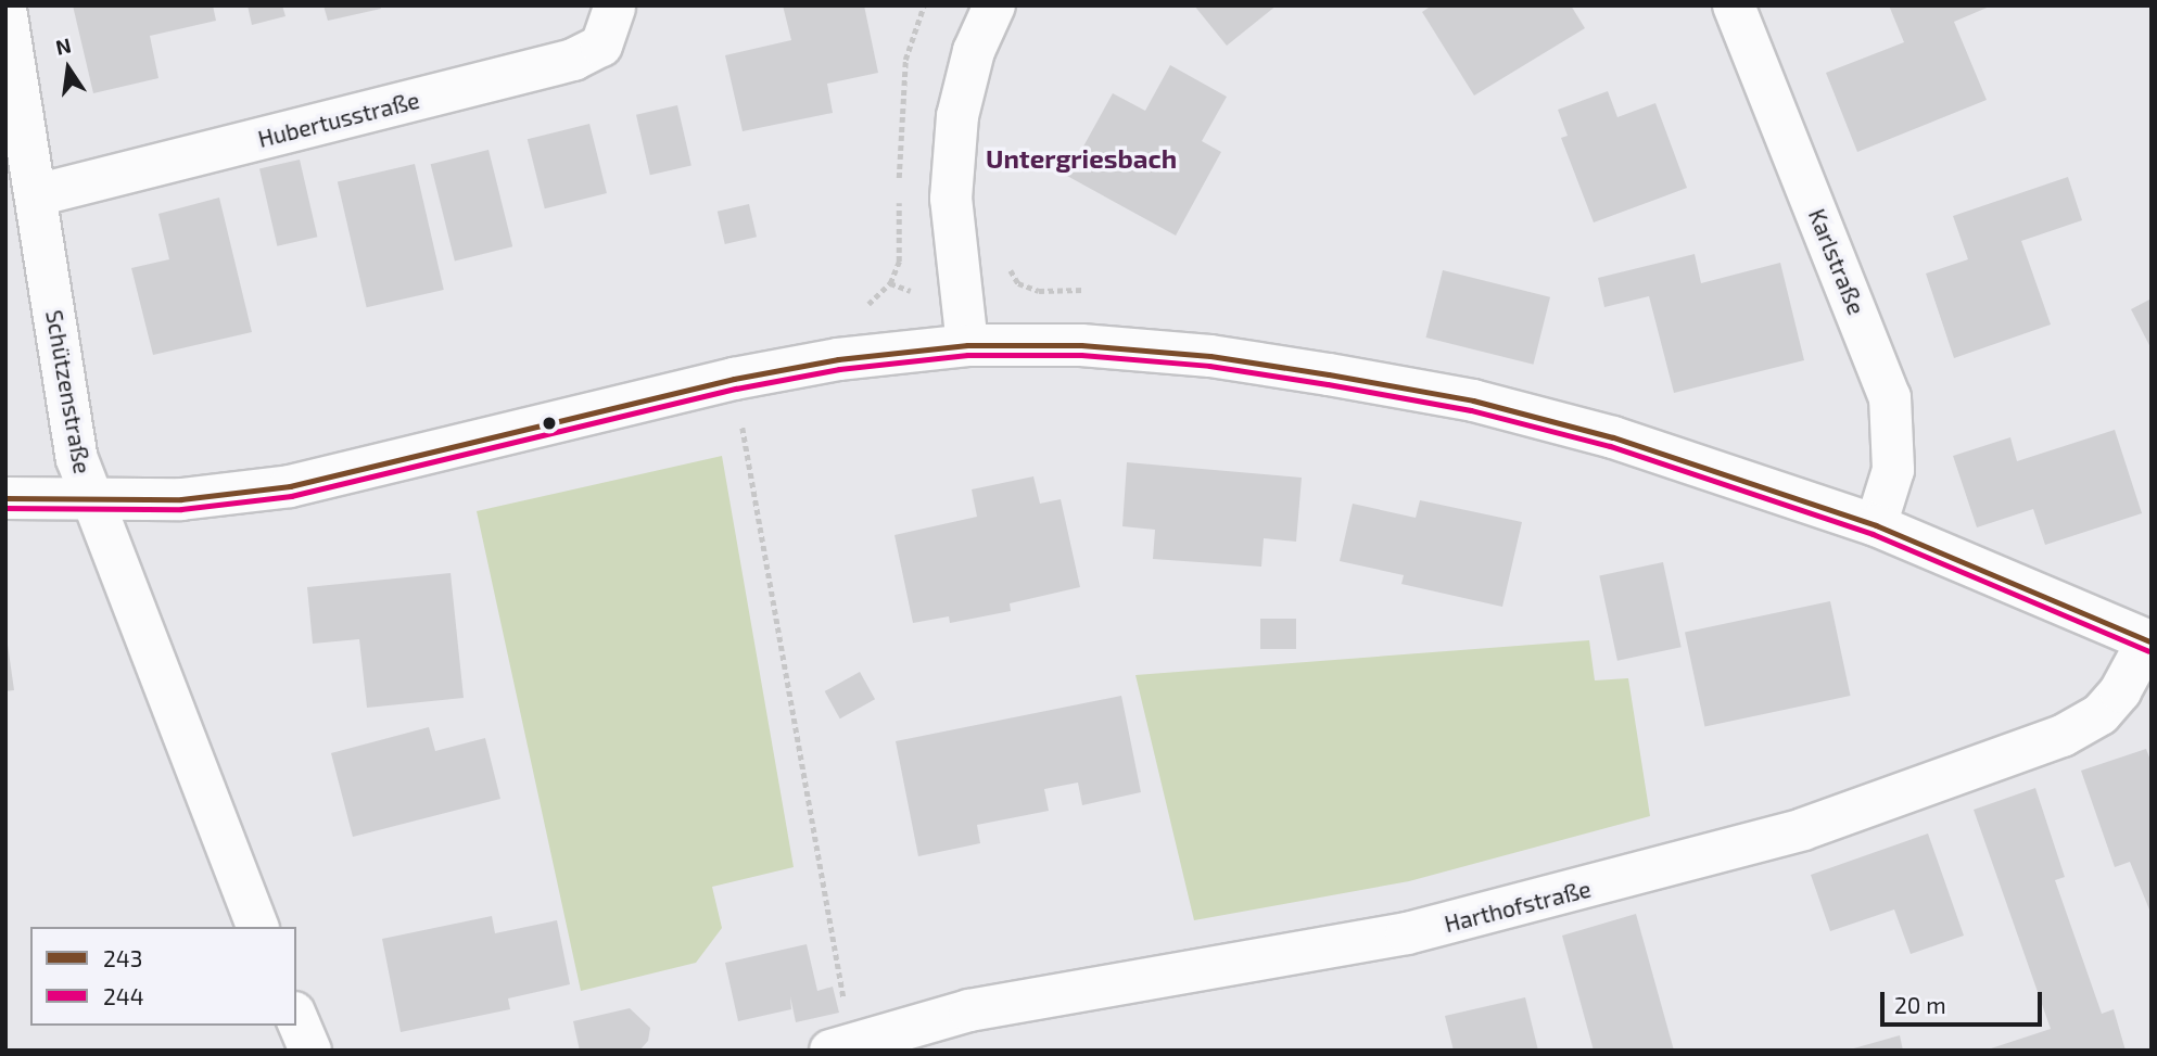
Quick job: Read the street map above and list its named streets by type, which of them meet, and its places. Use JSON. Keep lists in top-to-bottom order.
{
  "streets": {
    "street": [
      "Hubertusstraße",
      "Karlstraße",
      "Schützenstraße",
      "Harthofstraße"
    ]
  },
  "crossings": [
    ["Hubertusstraße", "Schützenstraße"]
  ],
  "districts": ["Untergriesbach"],
  "lines": ["transit line 243", "transit line 244"],
  "legend": ["243", "244"],
  "scale_bar": "20 m",
  "north": "top"
}
